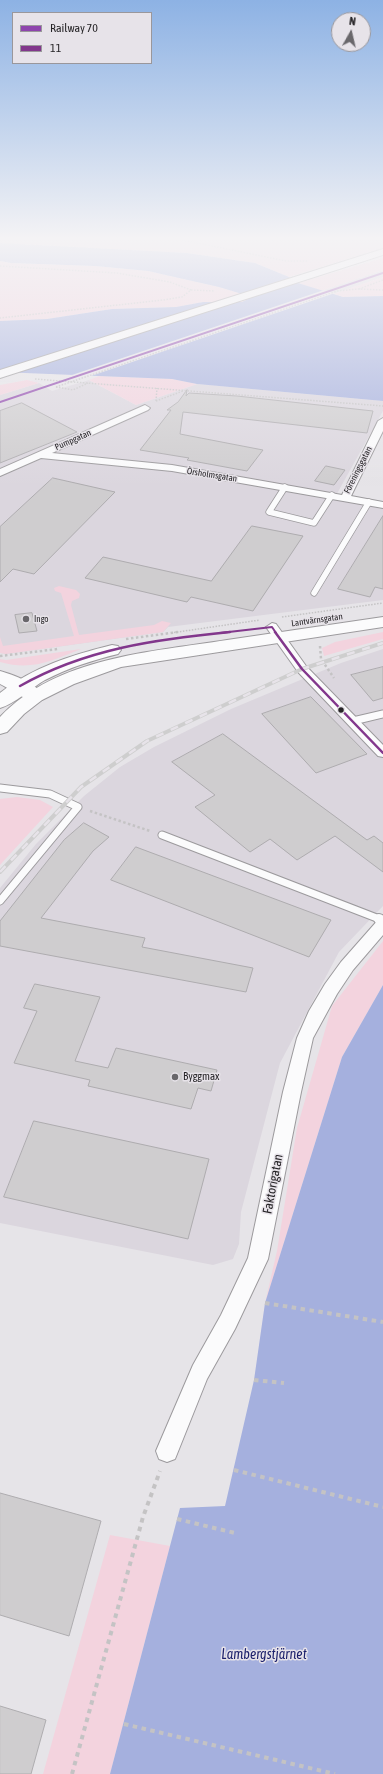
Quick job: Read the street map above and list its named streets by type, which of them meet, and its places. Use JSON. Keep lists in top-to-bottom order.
{
  "streets": {
    "street": [
      "Pumpgatan",
      "Föreningsgatan",
      "Örsholmsgatan",
      "Lantvärnsgatan",
      "Faktorigatan"
    ]
  },
  "crossings": [
    ["Pumpgatan", "Örsholmsgatan"],
    ["Föreningsgatan", "Örsholmsgatan"]
  ],
  "water": ["Lambergstjärnet"],
  "places": ["Ingo", "Byggmax"],
  "lines": ["rail line 70", "transit line 11"],
  "legend": ["Railway 70", "11"],
  "north": "top"
}
